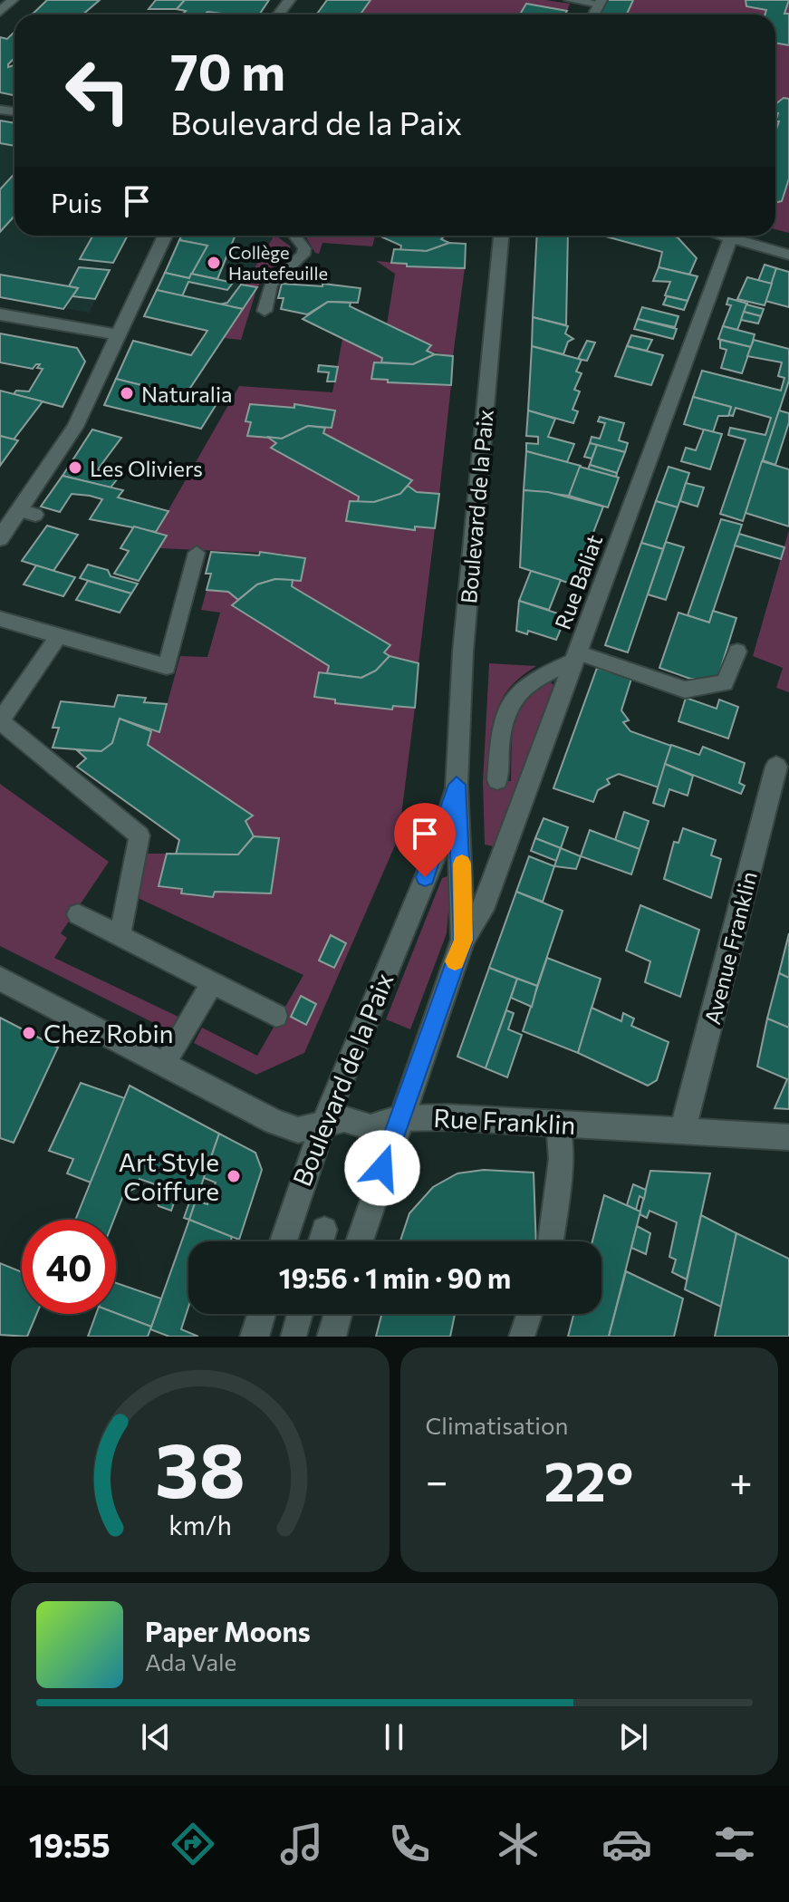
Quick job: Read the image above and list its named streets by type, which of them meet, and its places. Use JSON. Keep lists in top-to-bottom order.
{
  "streets": {
    "street": [
      "Boulevard de la Paix",
      "Rue Baliat",
      "Avenue Franklin",
      "Rue Franklin"
    ]
  },
  "crossings": [
    ["Boulevard de la Paix", "Rue Baliat"],
    ["Boulevard de la Paix", "Rue Franklin"],
    ["Avenue Franklin", "Rue Franklin"]
  ],
  "places": [
    "Collège Hautefeuille",
    "Naturalia",
    "Les Oliviers",
    "Chez Robin",
    "Art Style Coiffure"
  ],
  "page": {
    "turn": ["70 m", "Boulevard de la Paix"],
    "then": "Puis",
    "limit": "40",
    "trip": "19:56 · 1 min · 90 m",
    "tile": "Climatisation",
    "heat": ["−", "22°", "+"],
    "song": ["Paper Moons", "Ada Vale"],
    "tabs": "19:55",
    "gauge": ["38", "km/h"]
  }
}
